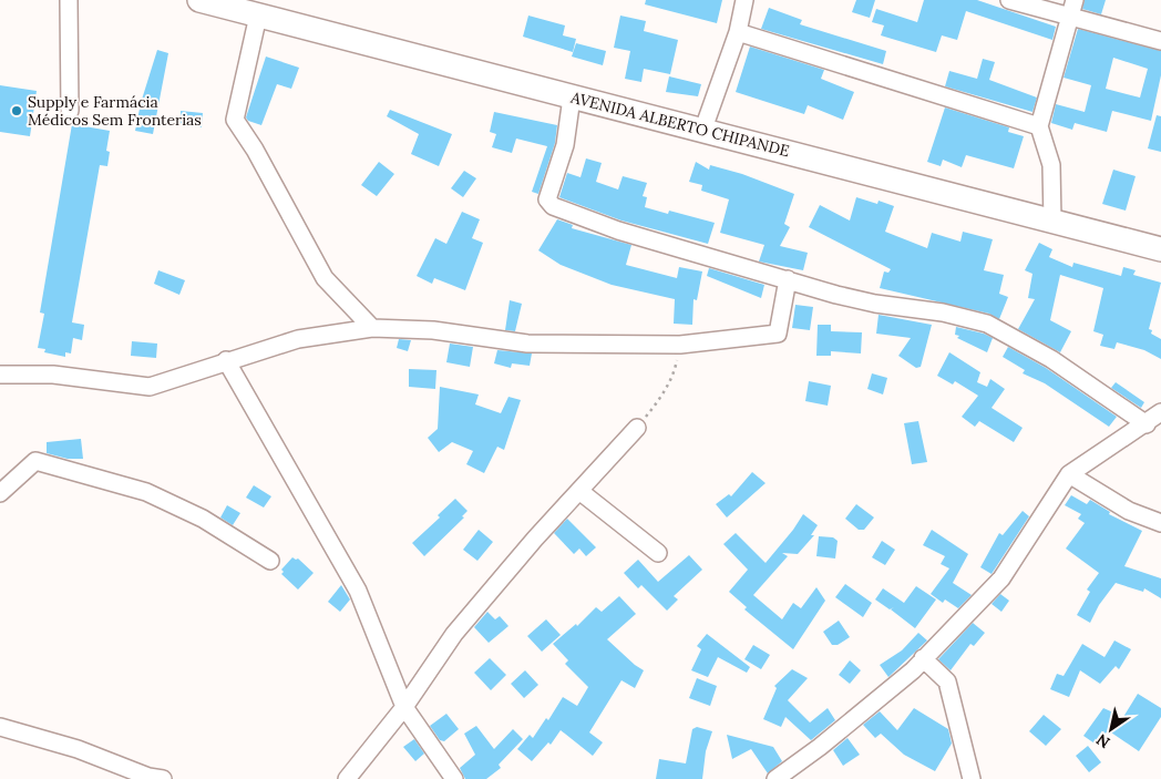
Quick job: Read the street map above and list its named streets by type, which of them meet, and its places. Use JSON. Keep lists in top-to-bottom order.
{
  "streets": {
    "main road": ["AVENIDA ALBERTO CHIPANDE"]
  },
  "places": ["Supply e Farmácia Médicos Sem Fronterias"],
  "north": "bottom left"
}
